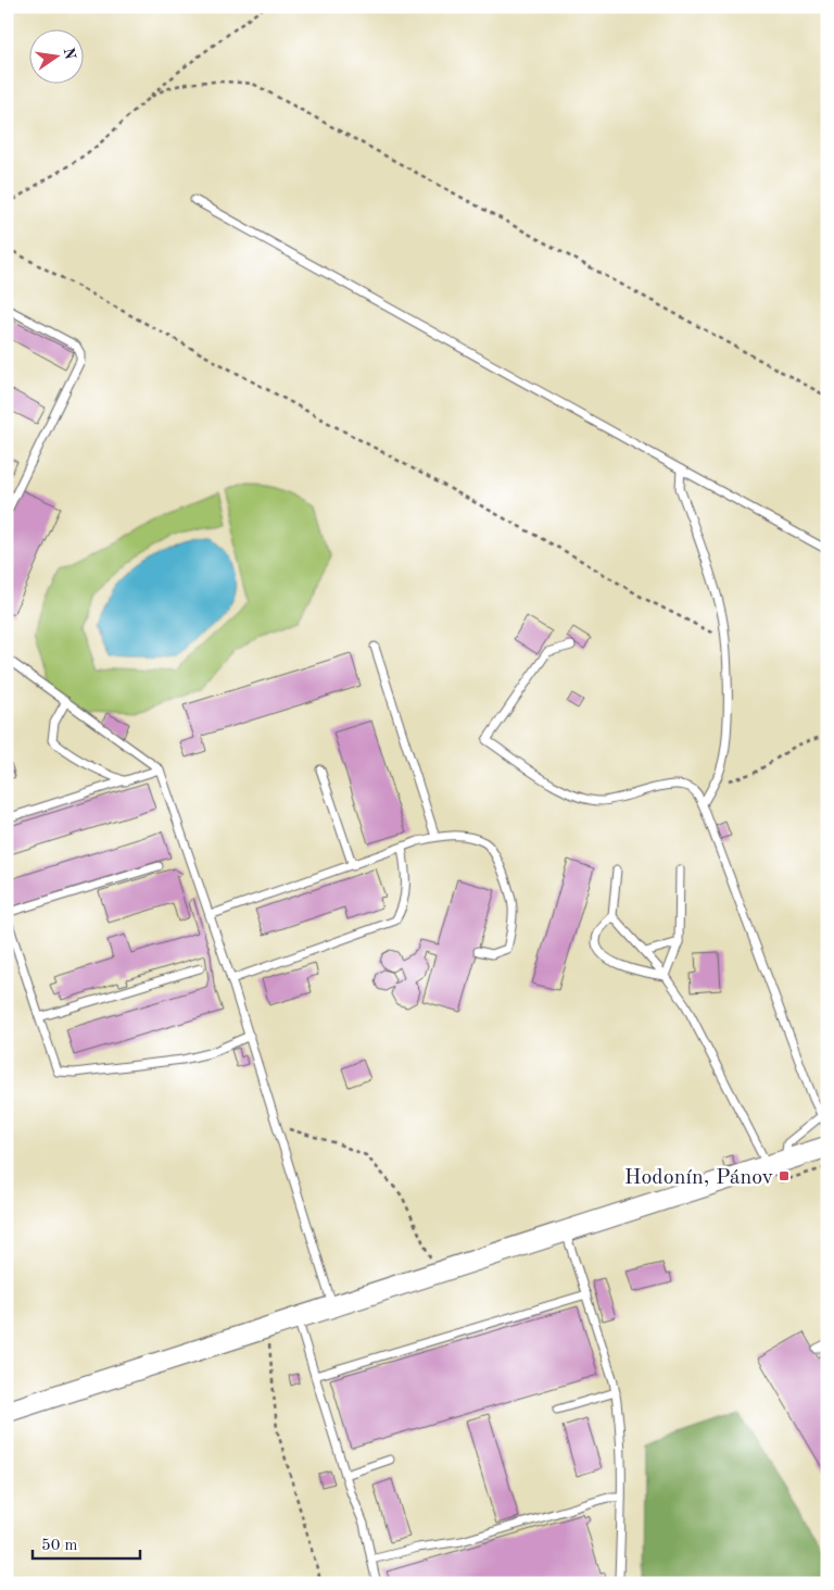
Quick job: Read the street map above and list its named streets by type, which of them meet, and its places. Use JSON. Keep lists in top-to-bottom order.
{
  "places": {
    "transit": ["Hodonín, Pánov"]
  },
  "scale_bar": "50 m",
  "north": "right"
}
